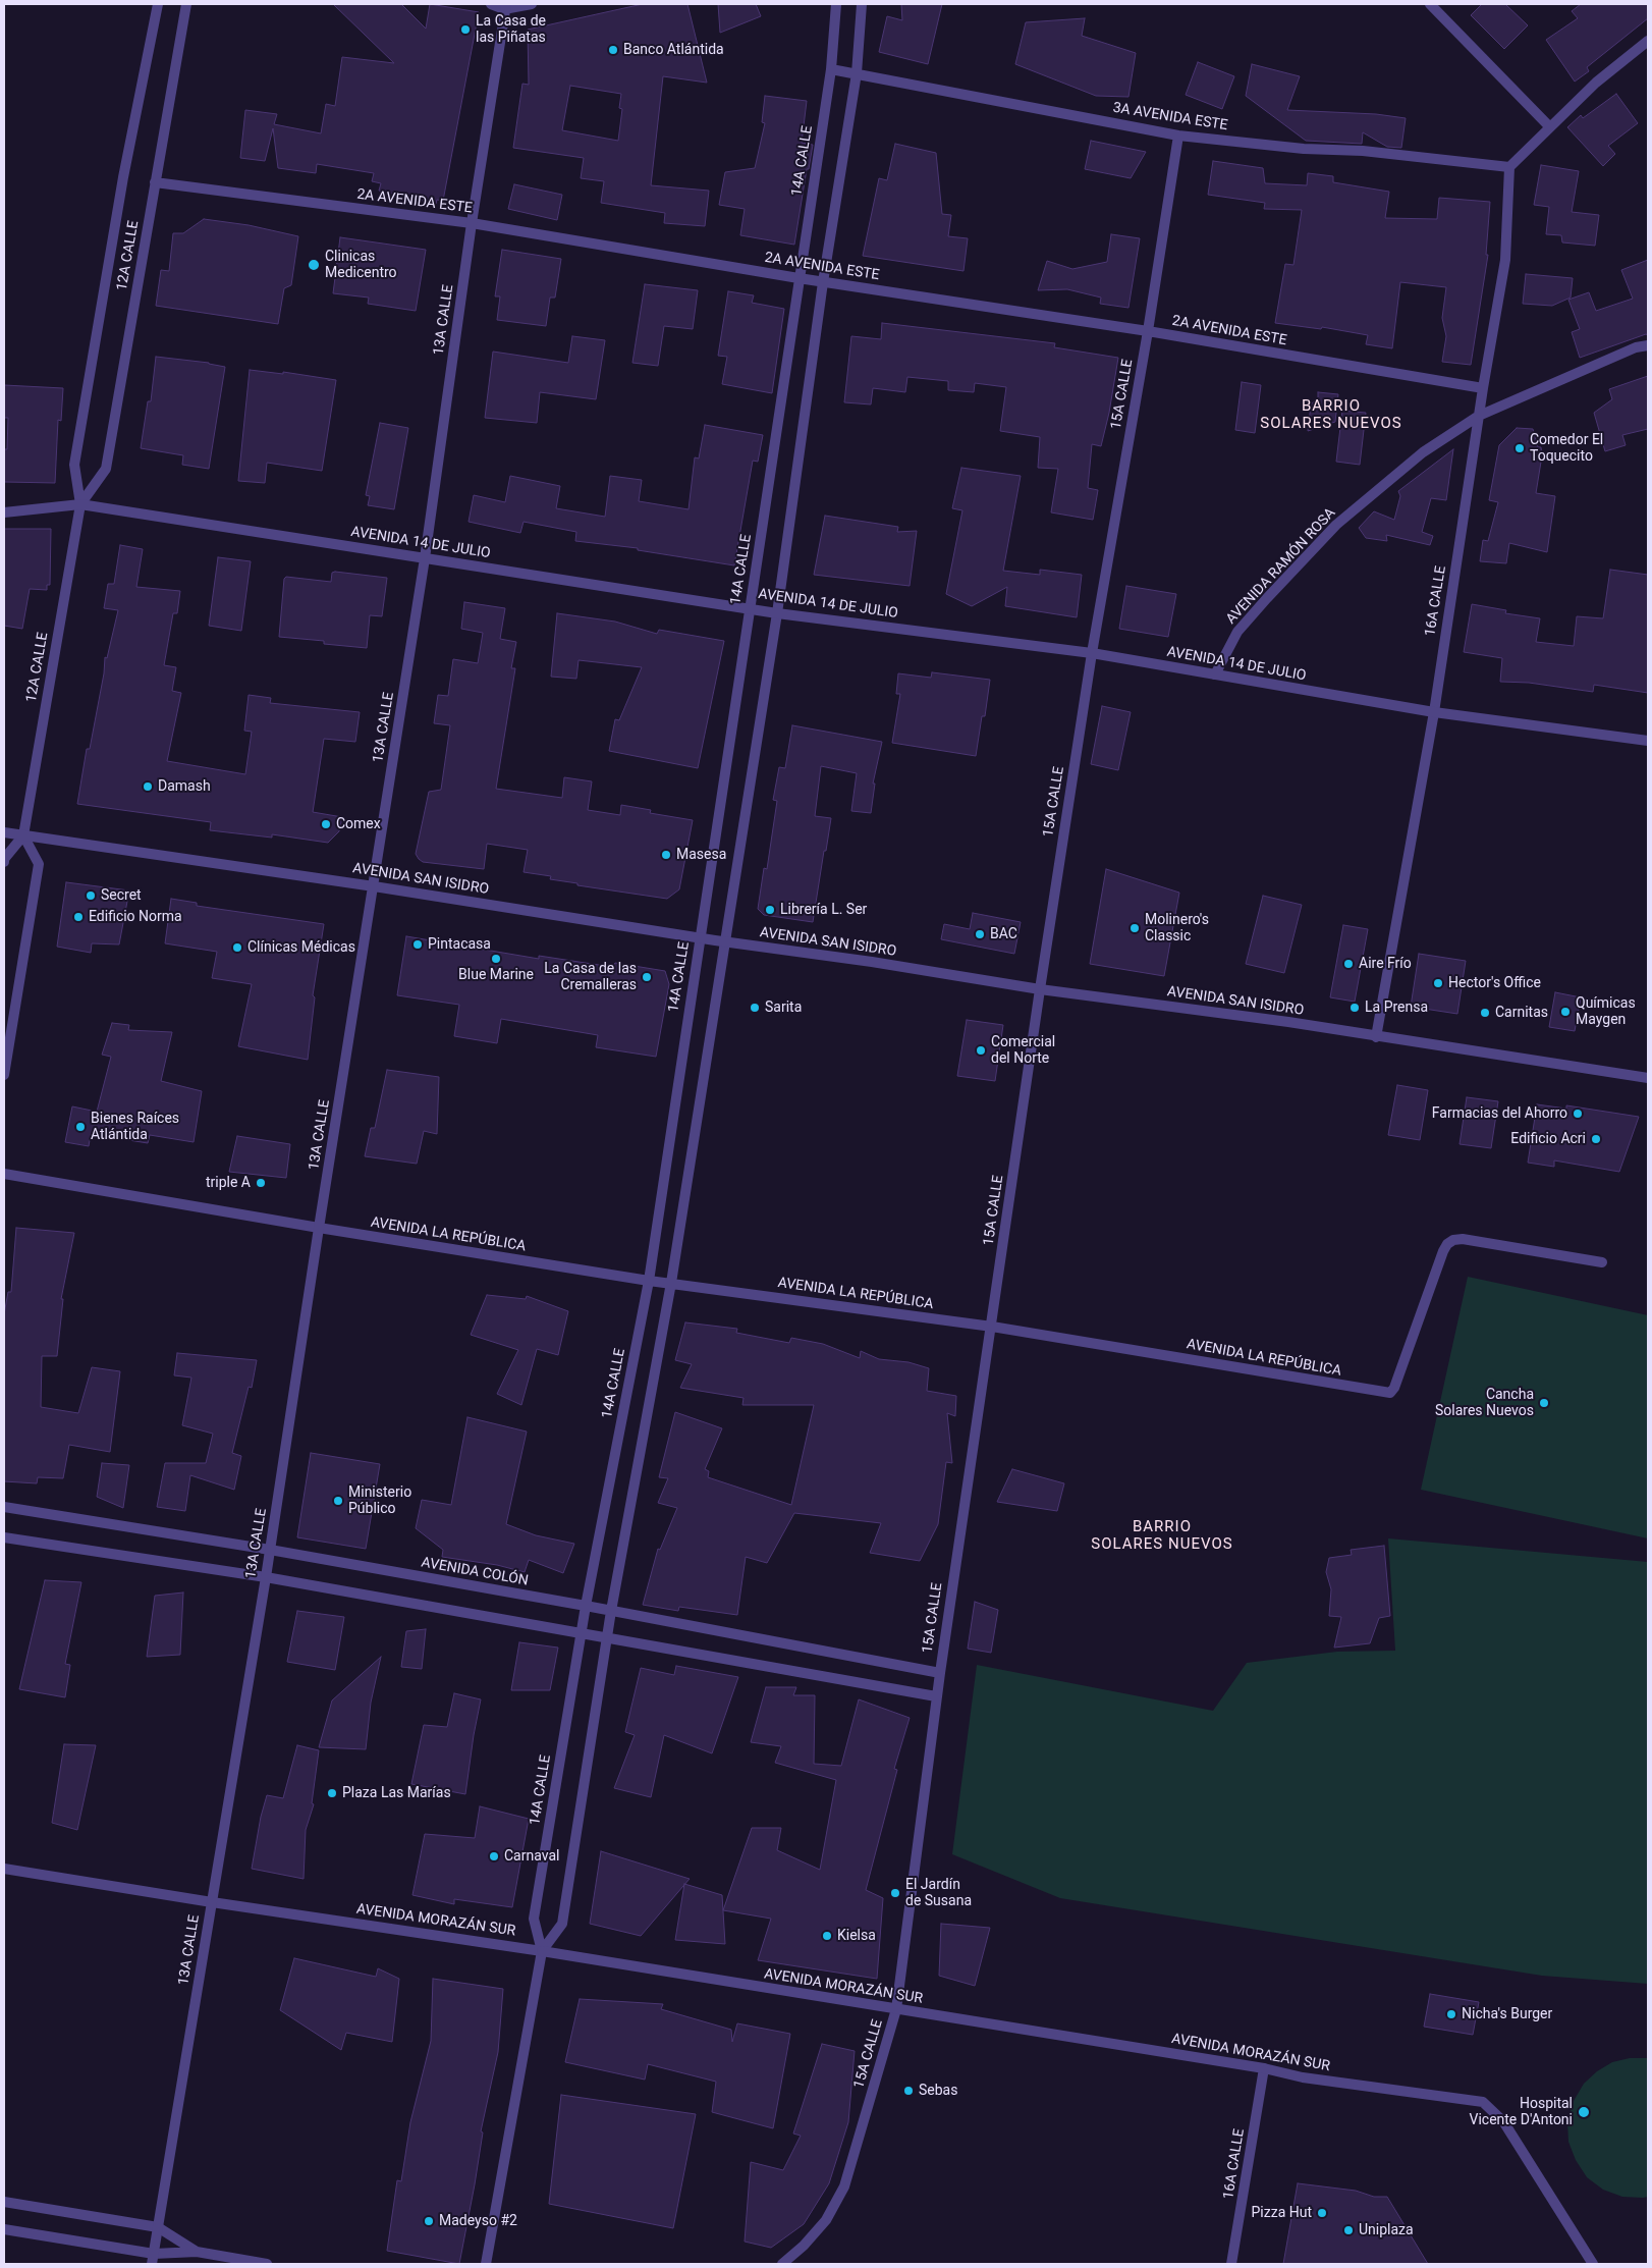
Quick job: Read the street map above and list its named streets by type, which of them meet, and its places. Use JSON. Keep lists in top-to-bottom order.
{
  "streets": {
    "street": [
      "3A AVENIDA ESTE",
      "14A CALLE",
      "2A AVENIDA ESTE",
      "12A CALLE",
      "13A CALLE",
      "15A CALLE",
      "AVENIDA 14 DE JULIO",
      "AVENIDA RAMÓN ROSA",
      "16A CALLE",
      "AVENIDA SAN ISIDRO",
      "AVENIDA LA REPÚBLICA",
      "AVENIDA COLÓN",
      "AVENIDA MORAZÁN SUR"
    ]
  },
  "crossings": [
    ["3A AVENIDA ESTE", "14A CALLE"],
    ["3A AVENIDA ESTE", "15A CALLE"],
    ["3A AVENIDA ESTE", "16A CALLE"],
    ["14A CALLE", "2A AVENIDA ESTE"],
    ["14A CALLE", "AVENIDA 14 DE JULIO"],
    ["14A CALLE", "AVENIDA SAN ISIDRO"],
    ["14A CALLE", "AVENIDA LA REPÚBLICA"],
    ["14A CALLE", "AVENIDA COLÓN"],
    ["14A CALLE", "AVENIDA MORAZÁN SUR"],
    ["2A AVENIDA ESTE", "12A CALLE"],
    ["2A AVENIDA ESTE", "13A CALLE"],
    ["2A AVENIDA ESTE", "15A CALLE"],
    ["2A AVENIDA ESTE", "16A CALLE"],
    ["12A CALLE", "AVENIDA 14 DE JULIO"],
    ["12A CALLE", "AVENIDA SAN ISIDRO"],
    ["13A CALLE", "AVENIDA 14 DE JULIO"],
    ["13A CALLE", "AVENIDA SAN ISIDRO"],
    ["13A CALLE", "AVENIDA LA REPÚBLICA"],
    ["13A CALLE", "AVENIDA COLÓN"],
    ["13A CALLE", "AVENIDA MORAZÁN SUR"],
    ["15A CALLE", "AVENIDA 14 DE JULIO"],
    ["15A CALLE", "AVENIDA SAN ISIDRO"],
    ["15A CALLE", "AVENIDA LA REPÚBLICA"],
    ["15A CALLE", "AVENIDA COLÓN"],
    ["15A CALLE", "AVENIDA MORAZÁN SUR"],
    ["AVENIDA 14 DE JULIO", "AVENIDA RAMÓN ROSA"],
    ["AVENIDA 14 DE JULIO", "16A CALLE"],
    ["AVENIDA RAMÓN ROSA", "16A CALLE"],
    ["16A CALLE", "AVENIDA SAN ISIDRO"],
    ["16A CALLE", "AVENIDA MORAZÁN SUR"]
  ],
  "districts": ["BARRIO SOLARES NUEVOS", "BARRIO SOLARES NUEVOS"],
  "places": [
    "La Casa de las Piñatas",
    "Banco Atlántida",
    "Clinicas Medicentro",
    "Comedor El Toquecito",
    "Damash",
    "Comex",
    "Masesa",
    "Secret",
    "Librería L. Ser",
    "Edificio Norma",
    "Molinero's Classic",
    "BAC",
    "Pintacasa",
    "Clínicas Médicas",
    "Blue Marine",
    "Aire Frío",
    "La Casa de las Cremalleras",
    "Hector's Office",
    "Sarita",
    "La Prensa",
    "Químicas Maygen",
    "Carnitas",
    "Comercial del Norte",
    "Farmacias del Ahorro",
    "Bienes Raíces Atlántida",
    "Edificio Acri",
    "triple A",
    "Cancha Solares Nuevos",
    "Ministerio Público",
    "Plaza Las Marías",
    "Carnaval",
    "El Jardín de Susana",
    "Kielsa",
    "Nicha's Burger",
    "Sebas",
    "Hospital Vicente D'Antoni",
    "Pizza Hut",
    "Madeyso #2",
    "Uniplaza"
  ]
}
